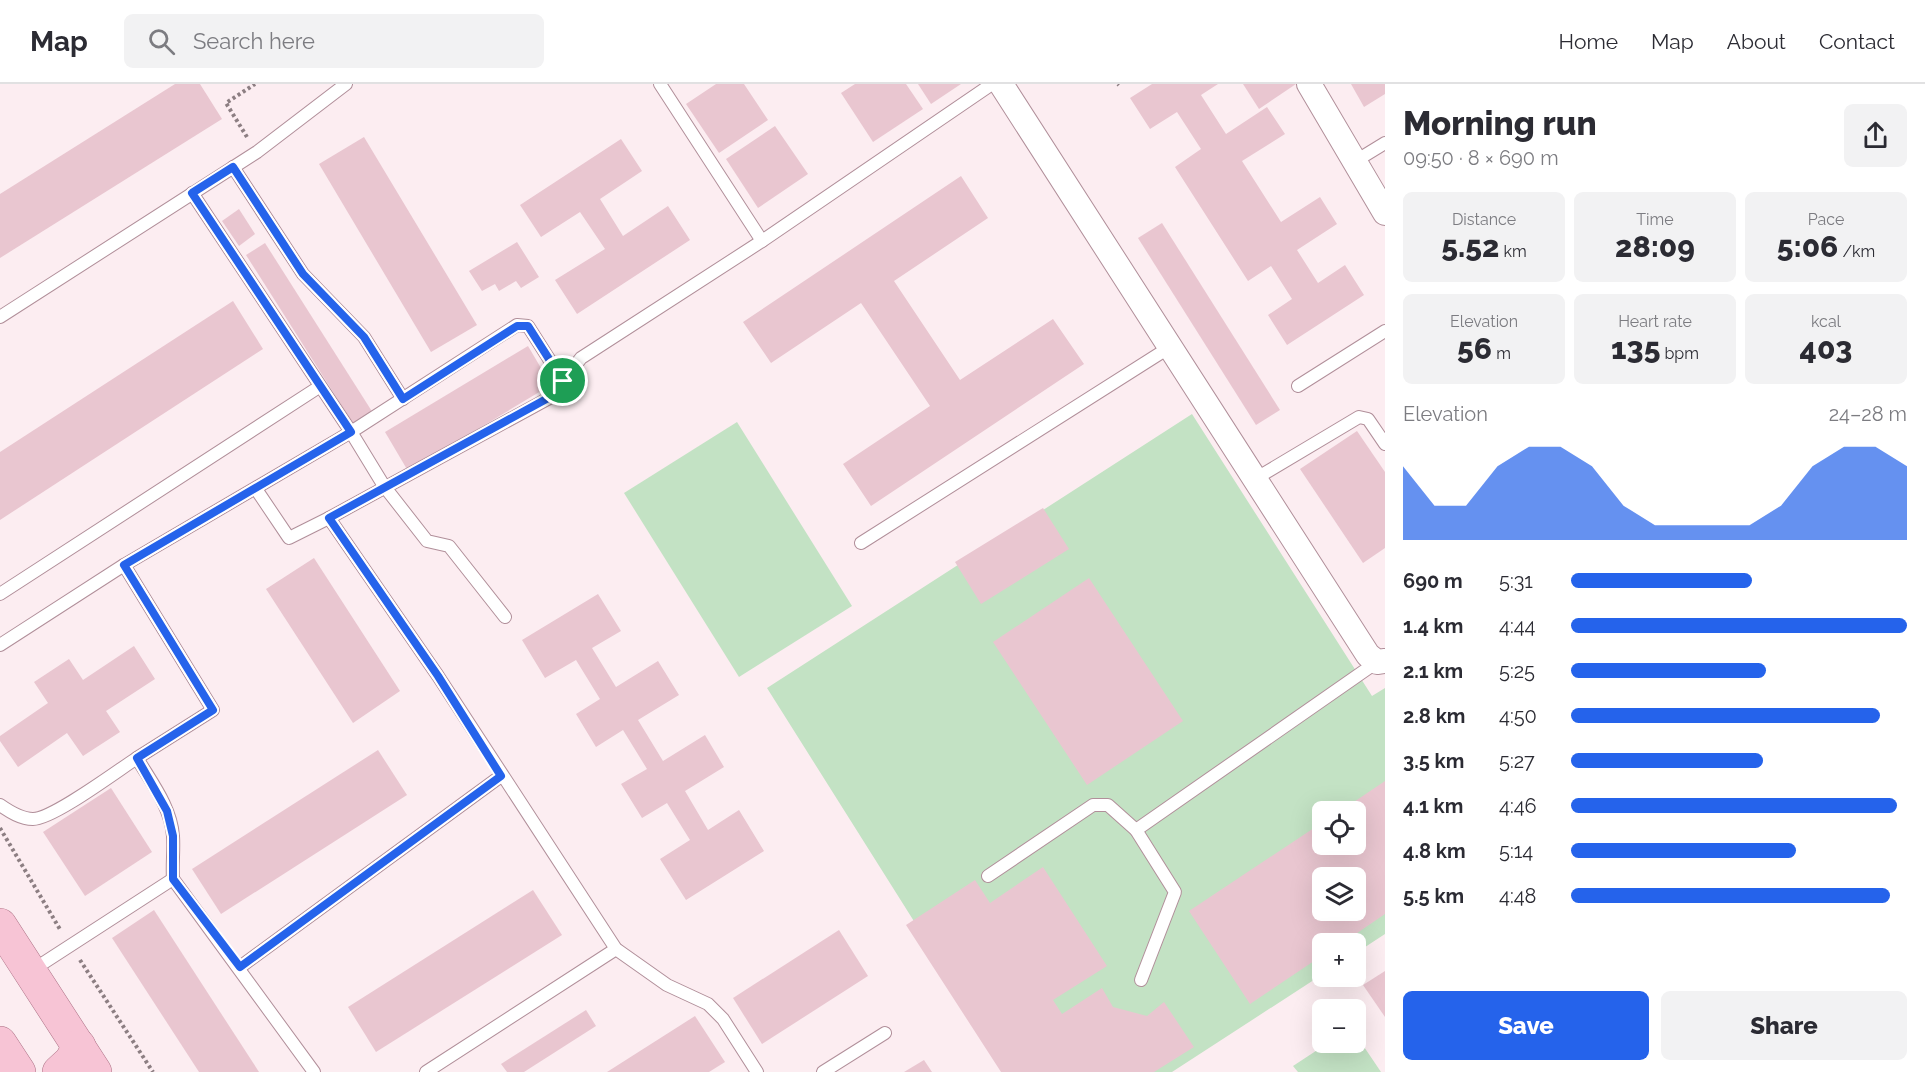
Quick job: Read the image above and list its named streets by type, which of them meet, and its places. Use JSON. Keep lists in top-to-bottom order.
{
  "page": {
    "header": "Map",
    "search": "Search here",
    "nav": [
      "Home",
      "Map",
      "About",
      "Contact"
    ],
    "heading": ["Morning run", "09:50 · 8 × 690 m"],
    "stats": [
      ["Distance", "5.52 km"],
      ["Time", "28:09"],
      ["Pace", "5:06 /km"],
      ["Elevation", "56 m"],
      ["Heart rate", "135 bpm"],
      ["kcal", "403"]
    ],
    "chart": ["Elevation", "24–28 m"],
    "list": [
      {
        "name": "690 m",
        "note": "5:31"
      },
      {
        "name": "1.4 km",
        "note": "4:44"
      },
      {
        "name": "2.1 km",
        "note": "5:25"
      },
      {
        "name": "2.8 km",
        "note": "4:50"
      },
      {
        "name": "3.5 km",
        "note": "5:27"
      },
      {
        "name": "4.1 km",
        "note": "4:46"
      },
      {
        "name": "4.8 km",
        "note": "5:14"
      },
      {
        "name": "5.5 km",
        "note": "4:48"
      }
    ],
    "map_buttons": ["+", "−"],
    "buttons": ["Save", "Share"]
  }
}
